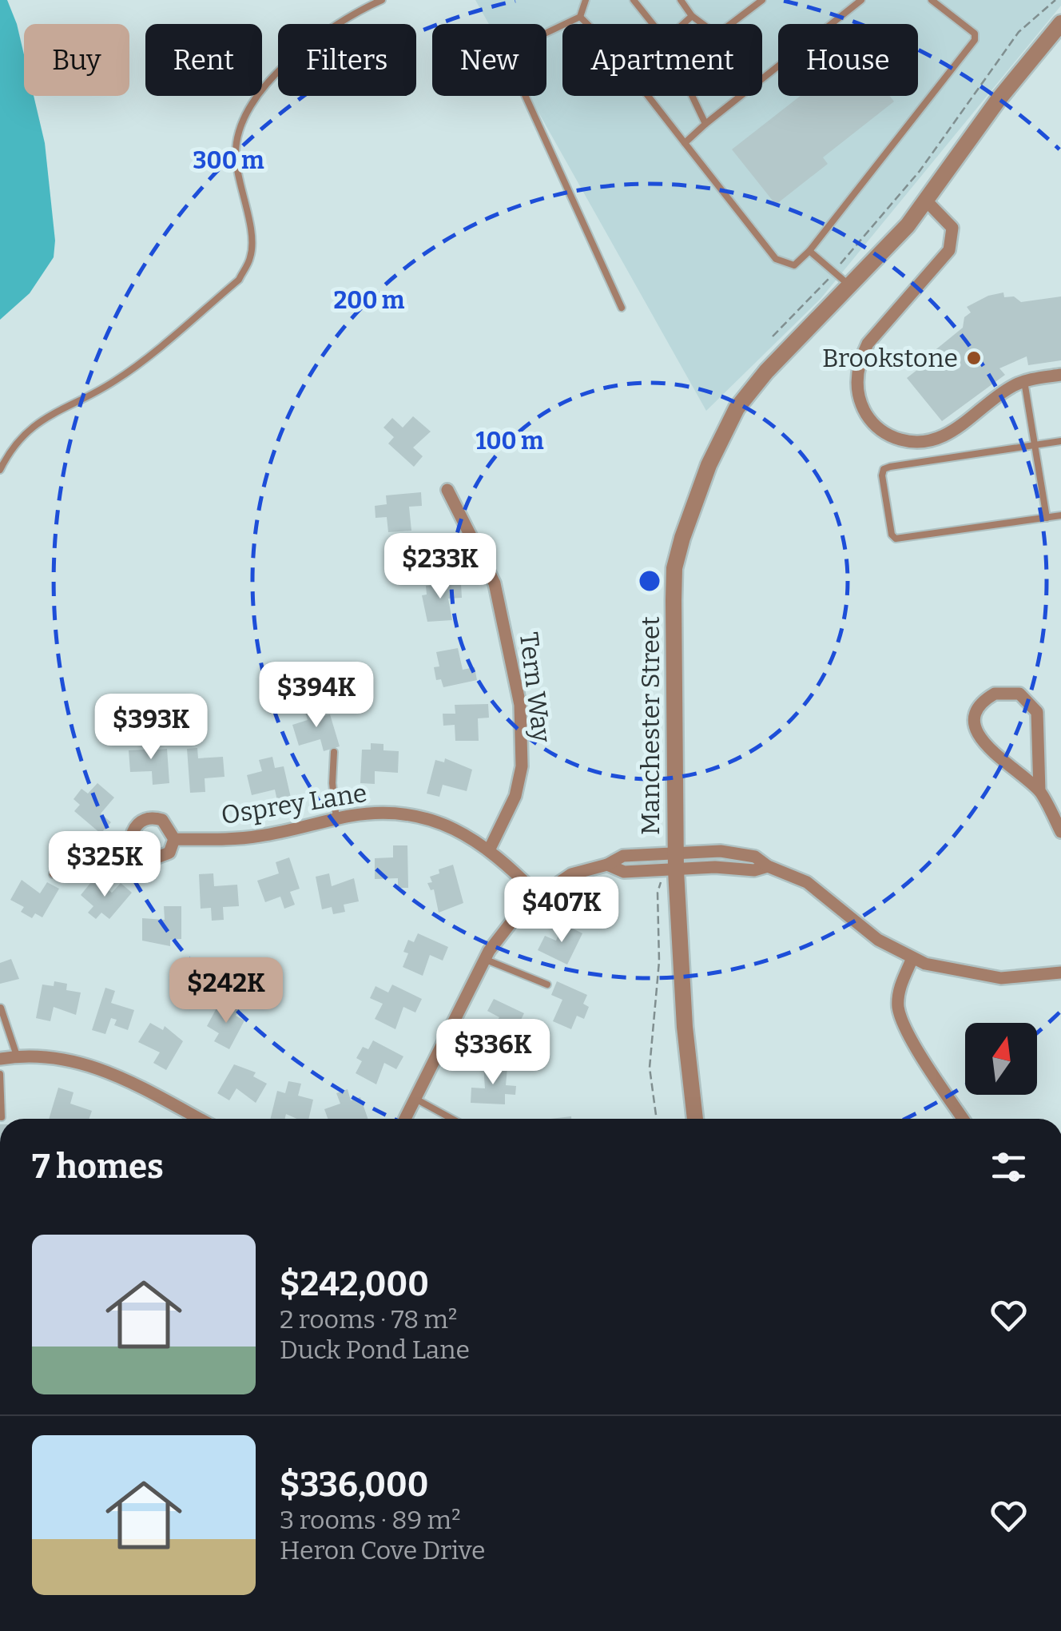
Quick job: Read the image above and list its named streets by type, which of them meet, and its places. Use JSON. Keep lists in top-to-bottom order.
{
  "streets": {
    "street": ["Tern Way", "Manchester Street", "Osprey Lane"]
  },
  "crossings": [
    ["Tern Way", "Osprey Lane"]
  ],
  "places": ["Brookstone"],
  "north": "top",
  "page": {
    "chip": [
      "Buy",
      "Rent",
      "Filters",
      "New",
      "Apartment",
      "House"
    ],
    "price": [
      "$233K",
      "$394K",
      "$393K",
      "$325K",
      "$407K",
      "$242K",
      "$336K"
    ],
    "heading": "7 homes",
    "list": [
      {
        "name": "$242,000",
        "note": "2 rooms · 78 m² · Duck Pond Lane"
      },
      {
        "name": "$336,000",
        "note": "3 rooms · 89 m² · Heron Cove Drive"
      }
    ]
  },
  "rings": ["300 m", "200 m", "100 m"]
}
